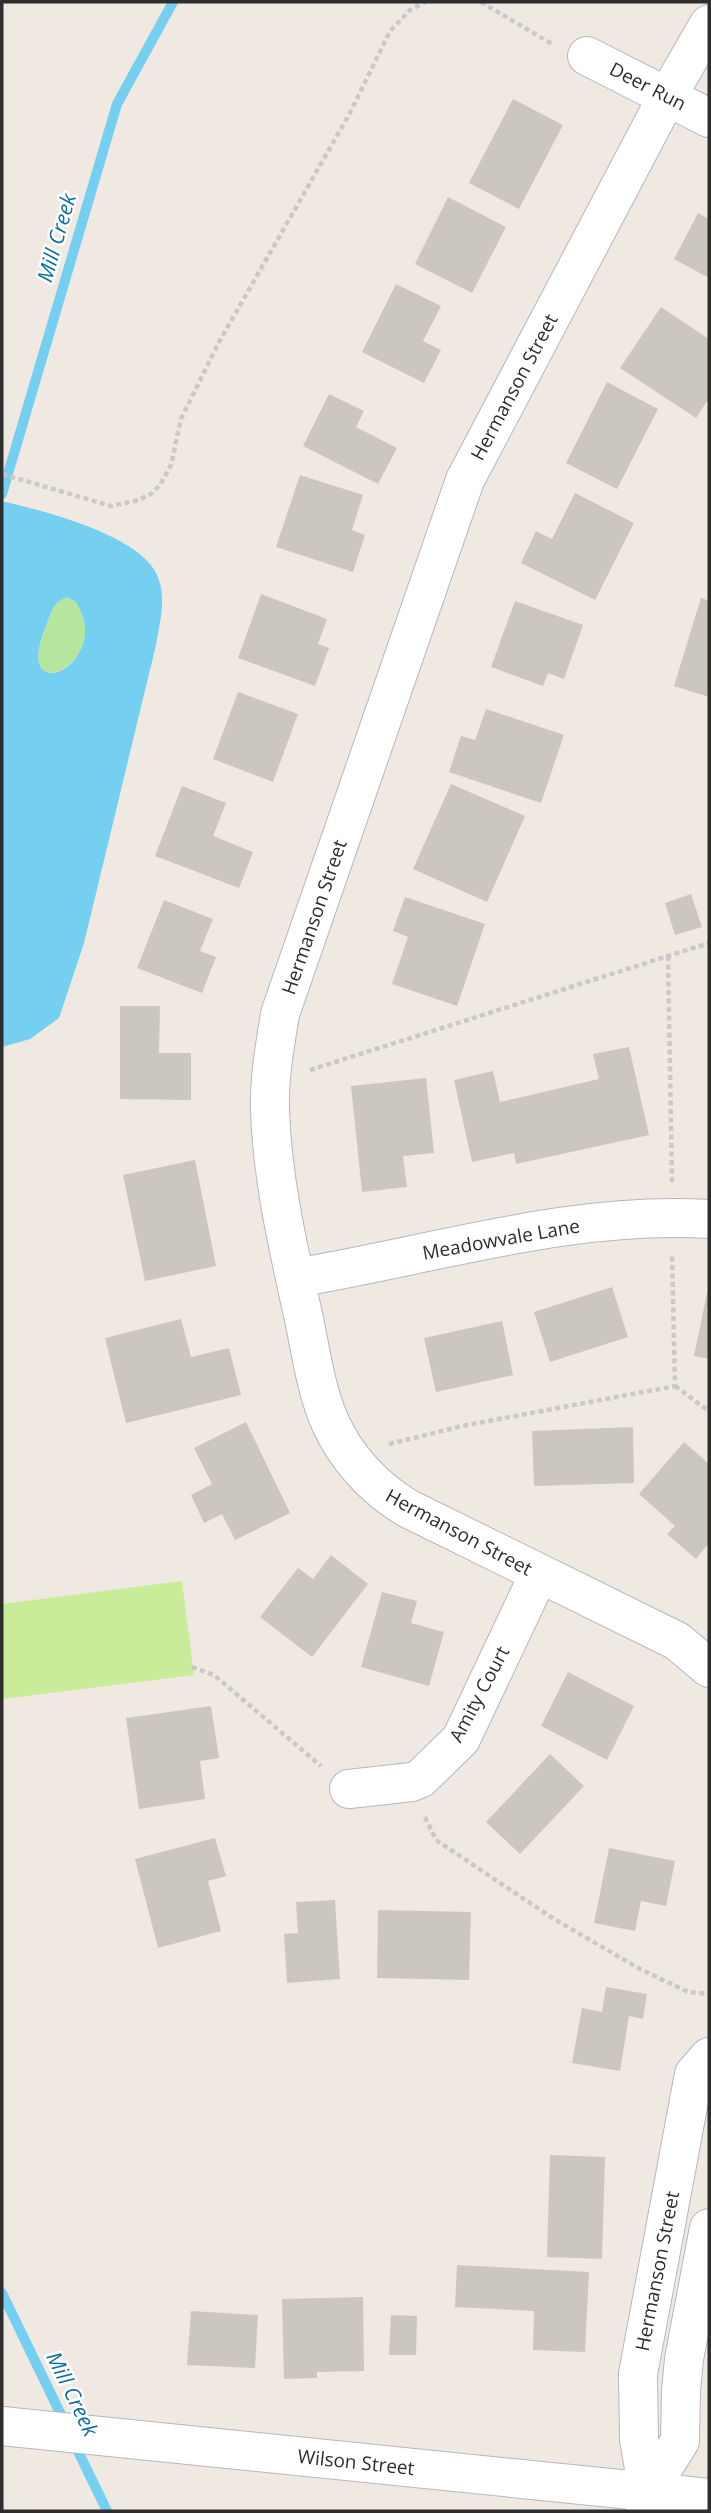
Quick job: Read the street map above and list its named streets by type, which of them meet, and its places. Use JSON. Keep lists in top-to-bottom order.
{
  "streets": {
    "street": [
      "Deer Run",
      "Hermanson Street",
      "Meadowvale Lane",
      "Amity Court",
      "Wilson Street"
    ]
  },
  "crossings": [
    ["Deer Run", "Hermanson Street"],
    ["Hermanson Street", "Meadowvale Lane"],
    ["Hermanson Street", "Amity Court"],
    ["Hermanson Street", "Wilson Street"]
  ],
  "water": ["Mill Creek"]
}
